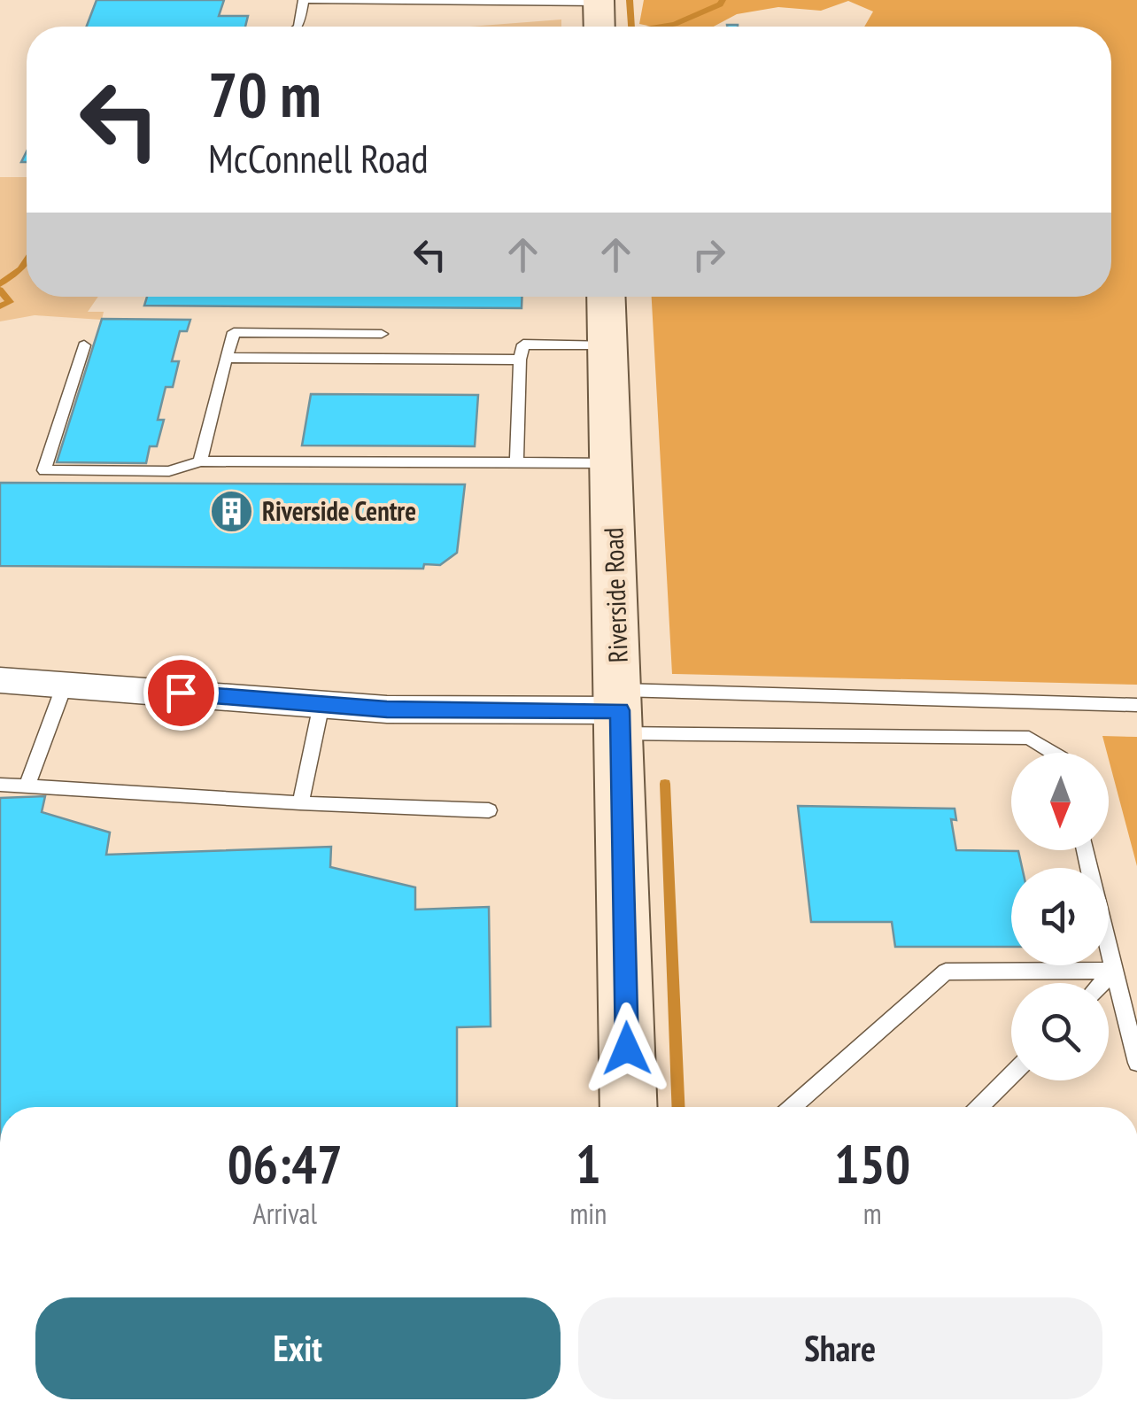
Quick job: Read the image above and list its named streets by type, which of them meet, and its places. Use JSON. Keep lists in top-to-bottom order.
{
  "streets": {
    "street": ["Riverside Road"]
  },
  "places": {
    "building": ["Riverside Centre"]
  },
  "north": "bottom",
  "page": {
    "turn": ["70 m", "McConnell Road"],
    "eta": [
      "06:47",
      "Arrival",
      "1",
      "min",
      "150",
      "m"
    ],
    "buttons": ["Exit", "Share"]
  }
}
